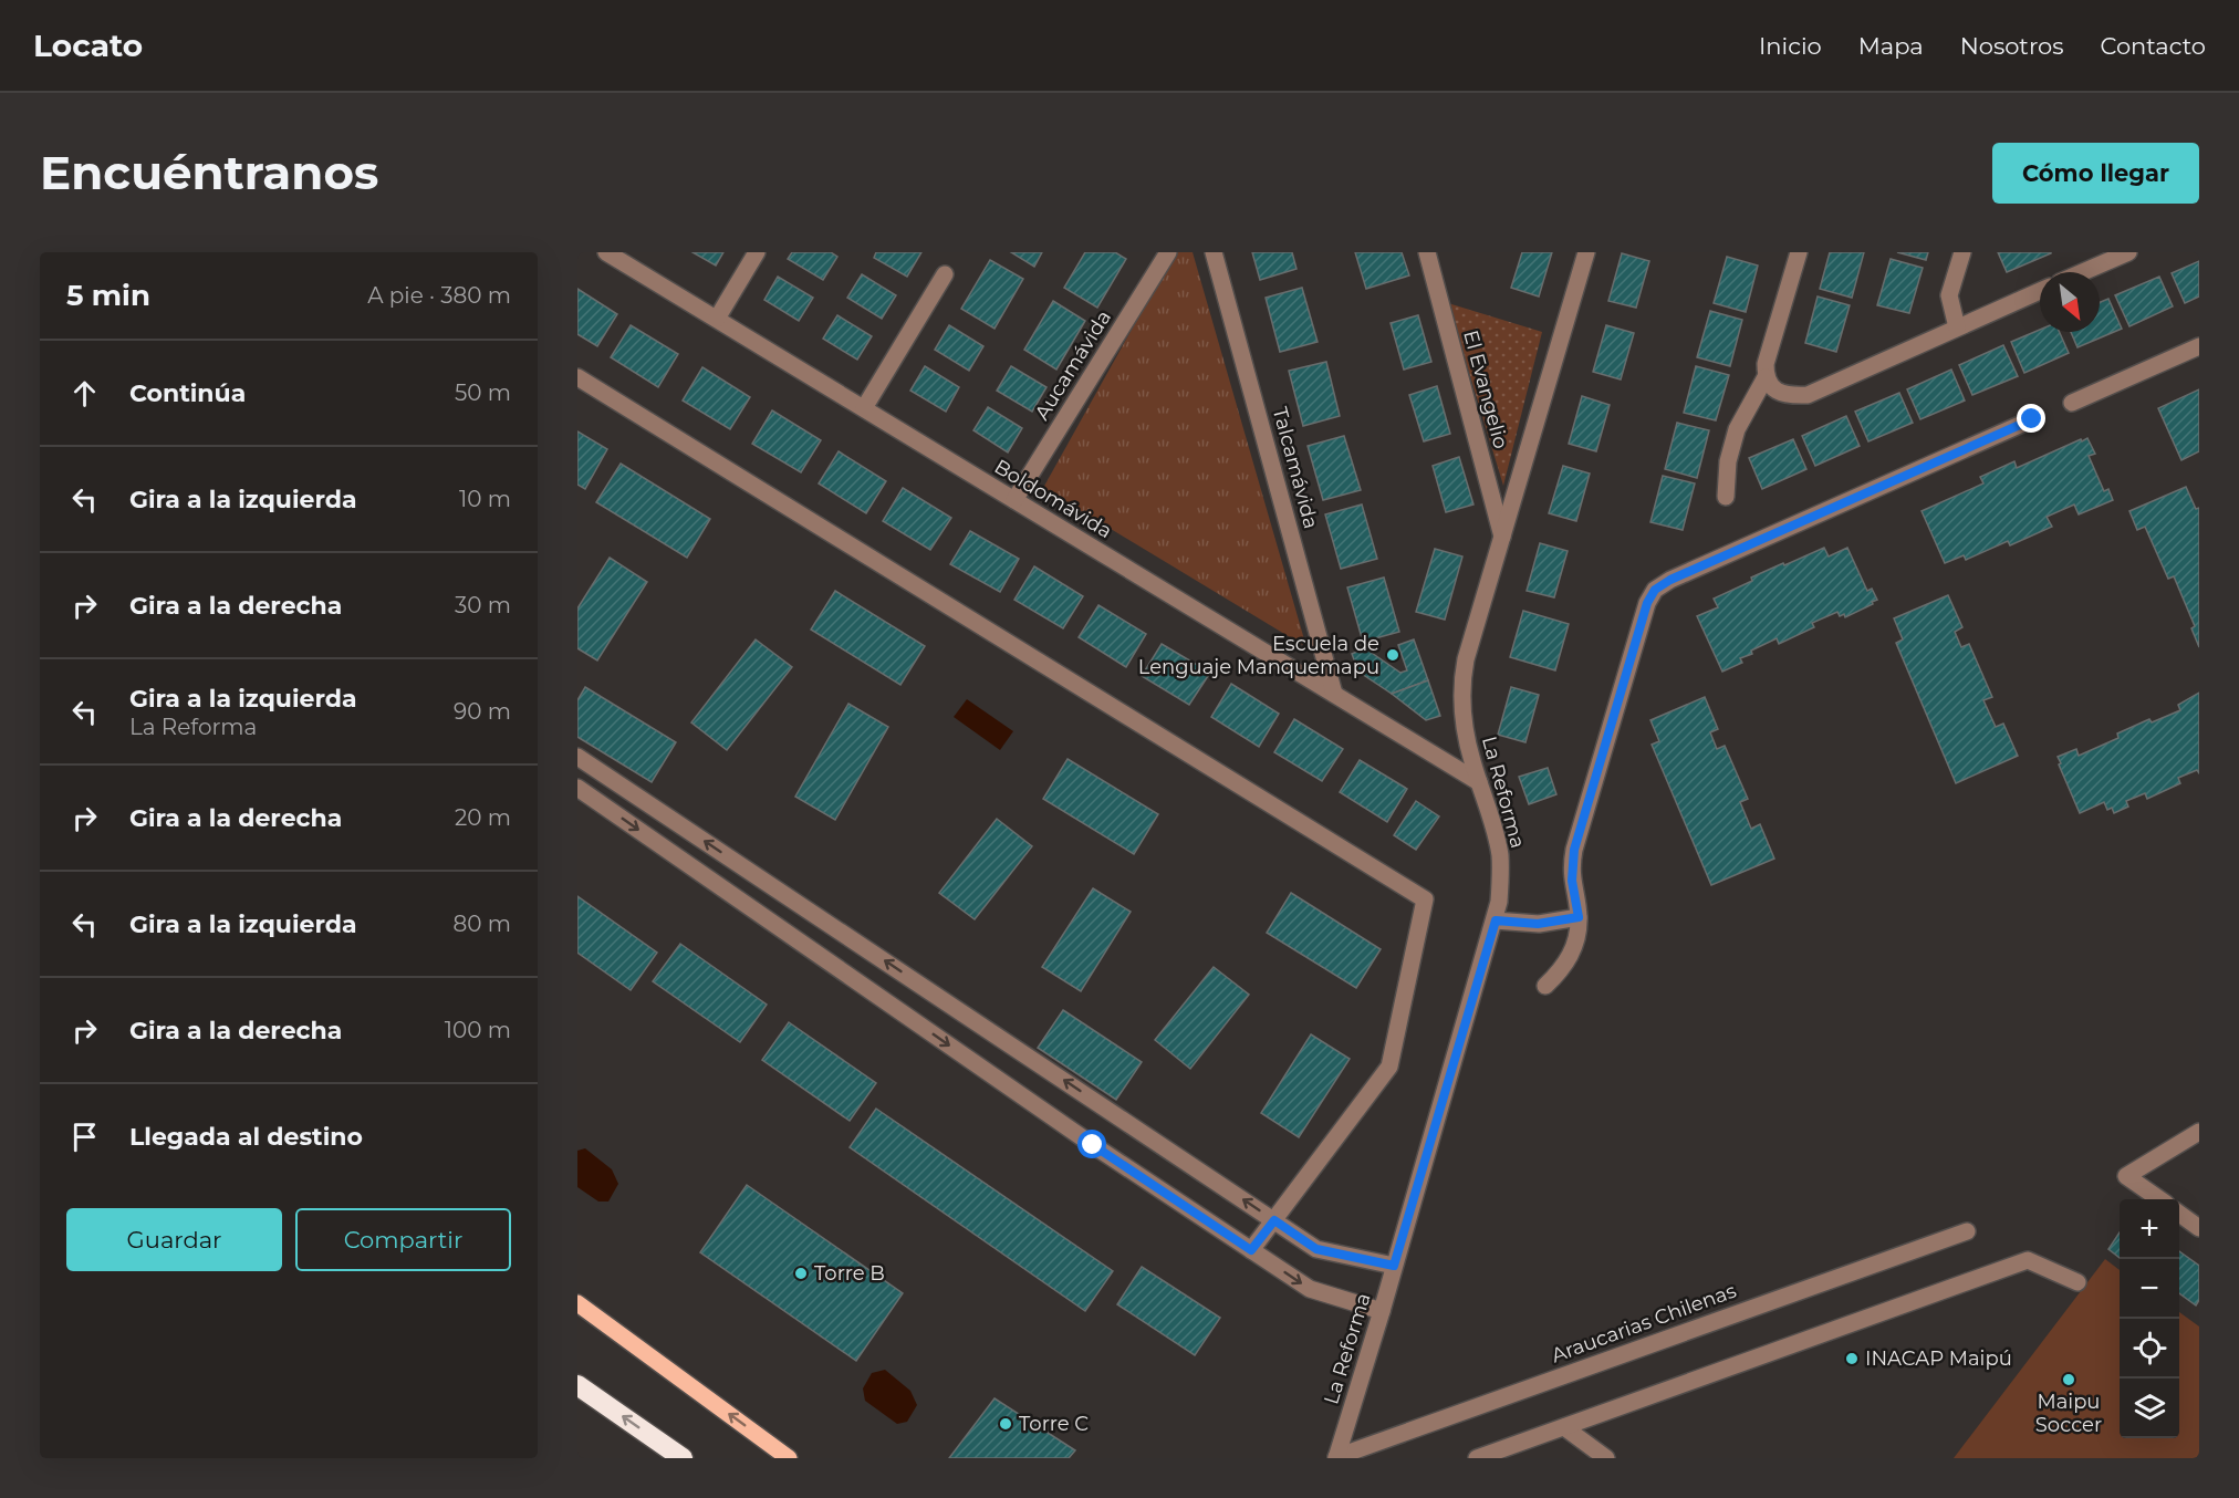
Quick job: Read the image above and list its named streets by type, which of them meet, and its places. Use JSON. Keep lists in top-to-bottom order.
{
  "streets": {
    "street": [
      "Aucamávida",
      "El Evangelio",
      "Talcamávida",
      "Boldomávida",
      "La Reforma",
      "Araucarias Chilenas"
    ]
  },
  "crossings": [
    ["Aucamávida", "Boldomávida"],
    ["El Evangelio", "La Reforma"],
    ["Talcamávida", "Boldomávida"],
    ["Boldomávida", "La Reforma"],
    ["La Reforma", "Araucarias Chilenas"]
  ],
  "places": [
    "Escuela de Lenguaje Manquemapu",
    "Torre B",
    "INACAP Maipú",
    "Maipu Soccer",
    "Torre C"
  ],
  "north": "bottom right",
  "page": {
    "header": "Locato",
    "nav": [
      "Inicio",
      "Mapa",
      "Nosotros",
      "Contacto"
    ],
    "buttons": [
      "Cómo llegar",
      ["Guardar", "Compartir"]
    ],
    "title": "Encuéntranos",
    "heading": ["5 min", "A pie · 380 m"],
    "list": [
      ["Continúa", "50 m"],
      ["Gira a la izquierda", "10 m"],
      ["Gira a la derecha", "30 m"],
      ["Gira a la izquierda", "La Reforma", "90 m"],
      ["Gira a la derecha", "20 m"],
      ["Gira a la izquierda", "80 m"],
      ["Gira a la derecha", "100 m"],
      "Llegada al destino"
    ],
    "map_buttons": ["+", "−"]
  }
}
